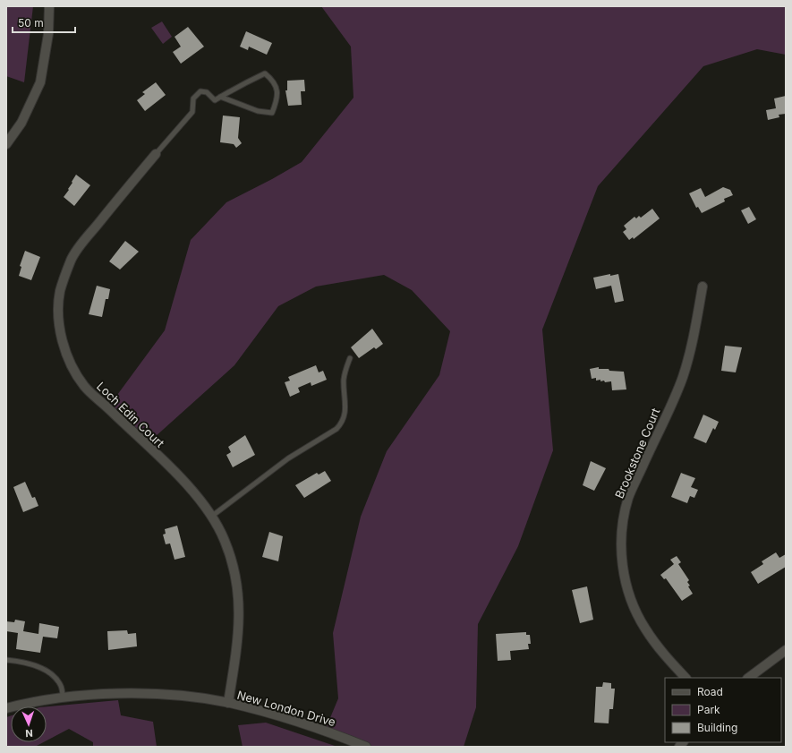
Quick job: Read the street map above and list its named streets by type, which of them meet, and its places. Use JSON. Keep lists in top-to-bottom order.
{
  "streets": {
    "street": ["Loch Edin Court", "Brookstone Court", "New London Drive"]
  },
  "crossings": [
    ["Loch Edin Court", "New London Drive"]
  ],
  "legend": ["Road", "Park", "Building"],
  "scale_bar": "50 m",
  "north": "bottom"
}
